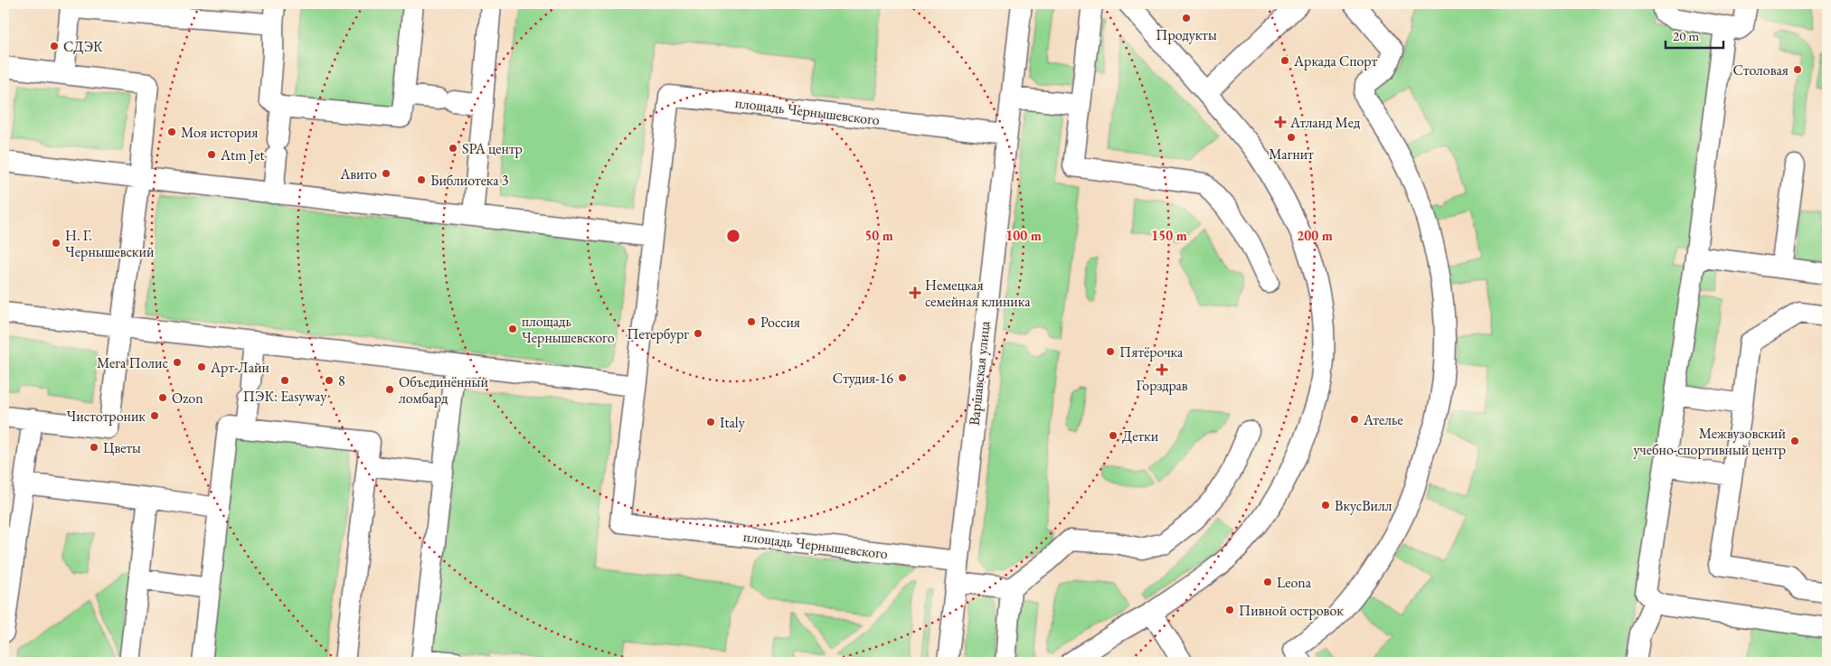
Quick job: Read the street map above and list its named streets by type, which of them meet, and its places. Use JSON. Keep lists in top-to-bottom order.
{
  "streets": {
    "street": ["площадь Чернышевского", "Варшавская улица"]
  },
  "crossings": [
    ["площадь Чернышевского", "Варшавская улица"]
  ],
  "places": {
    "other": [
      "Продукты",
      "СДЭК",
      "Аркада Спорт",
      "Столовая",
      "Моя история",
      "Магнит",
      "SPA центр",
      "Atm Jet",
      "Авито",
      "Библиотека 3",
      "Н. Г. Чернышевский",
      "Россия",
      "площадь Чернышевского",
      "Петербург",
      "Пятёрочка",
      "Мега Полис",
      "Арт-Лайн",
      "Студия-16",
      "ПЭК: Easyway",
      "8",
      "Объединённый ломбард",
      "Ozon",
      "Чистотроник",
      "Ателье",
      "Italy",
      "Детки",
      "Межвузовский учебно-спортивный центр",
      "Цветы",
      "ВкусВилл",
      "Leona",
      "Пивной островок"
    ],
    "health": ["Атланд Мед", "Немецкая семейная клиника", "Горздрав"]
  },
  "scale_bar": "20 m",
  "rings": [
    "50 m",
    "100 m",
    "150 m",
    "200 m"
  ]
}
